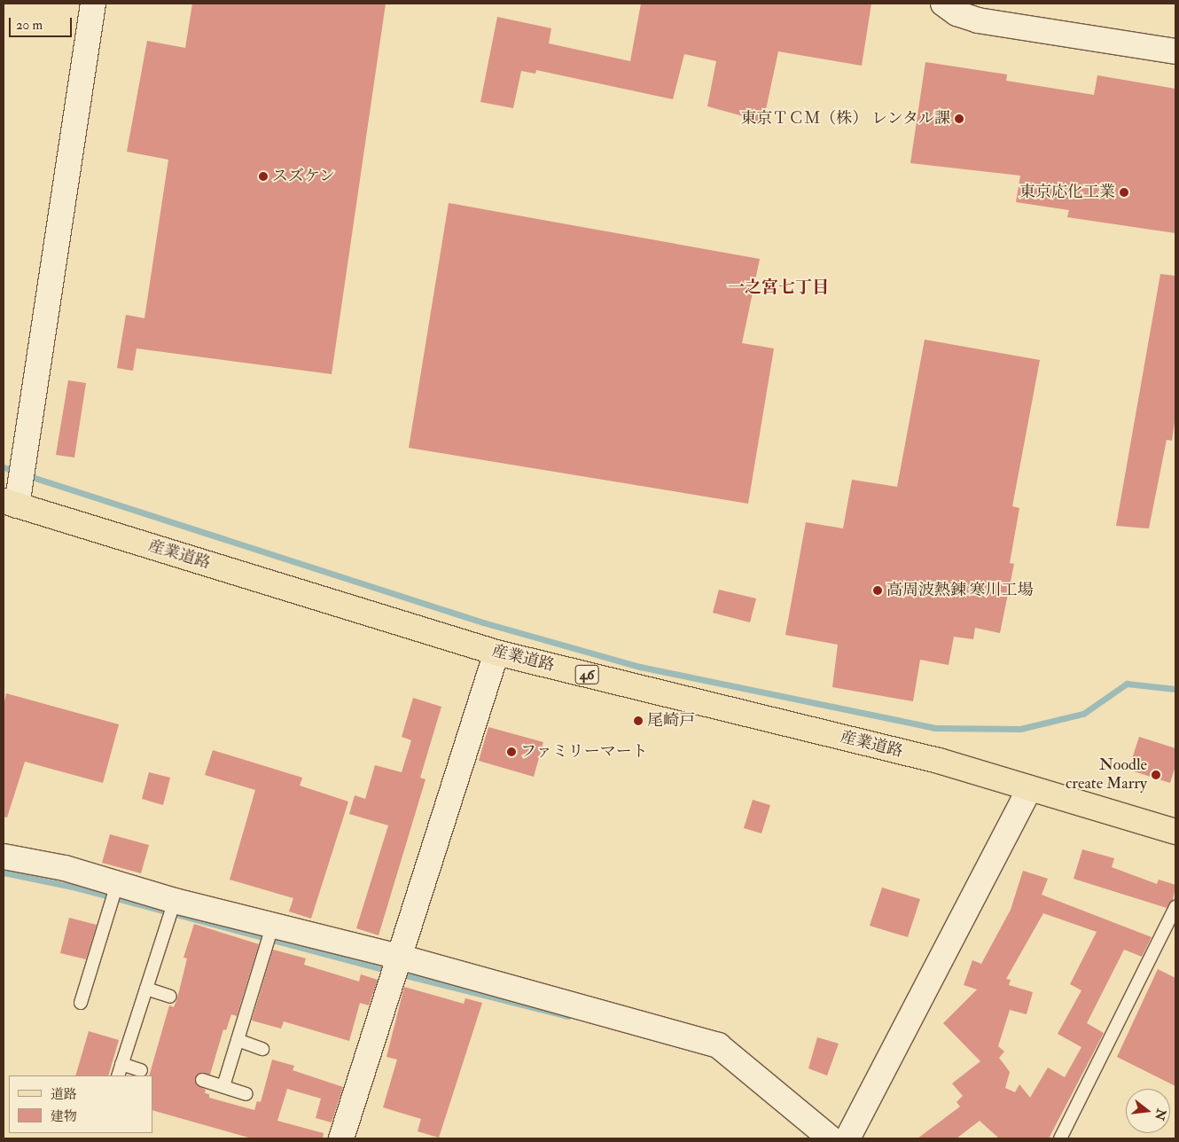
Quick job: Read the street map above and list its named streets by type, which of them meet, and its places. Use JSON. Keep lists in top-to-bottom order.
{
  "streets": {
    "main road": ["産業道路", "46"]
  },
  "districts": ["一之宮七丁目"],
  "places": [
    "東京ＴＣＭ（株） レンタル課",
    "スズケン",
    "東京応化工業",
    "高周波熱錬 寒川工場",
    "尾崎戸",
    "ファミリーマート",
    "Noodle create Marry"
  ],
  "legend": ["道路", "建物"],
  "scale_bar": "20 m",
  "north": "right"
}
